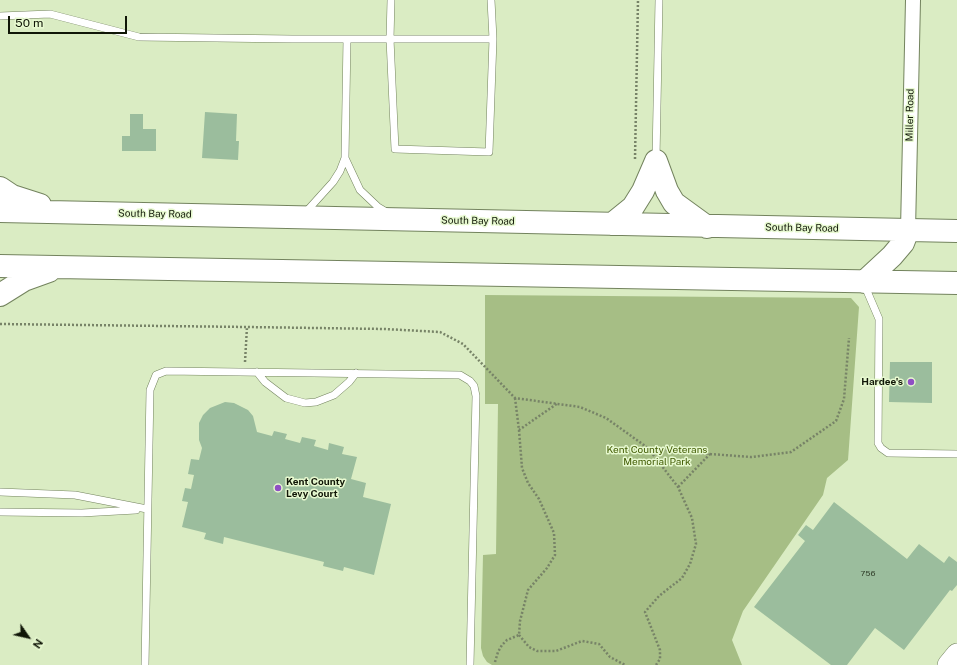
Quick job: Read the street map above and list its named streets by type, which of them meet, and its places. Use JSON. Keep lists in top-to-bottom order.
{
  "streets": {
    "highway": ["South Bay Road"],
    "street": ["Miller Road"]
  },
  "crossings": [
    ["Miller Road", "South Bay Road"]
  ],
  "parks": ["Kent County Veterans Memorial Park"],
  "places": ["Hardee's", "Kent County Levy Court"],
  "house_numbers": ["756"],
  "scale_bar": "50 m",
  "north": "bottom right"
}
